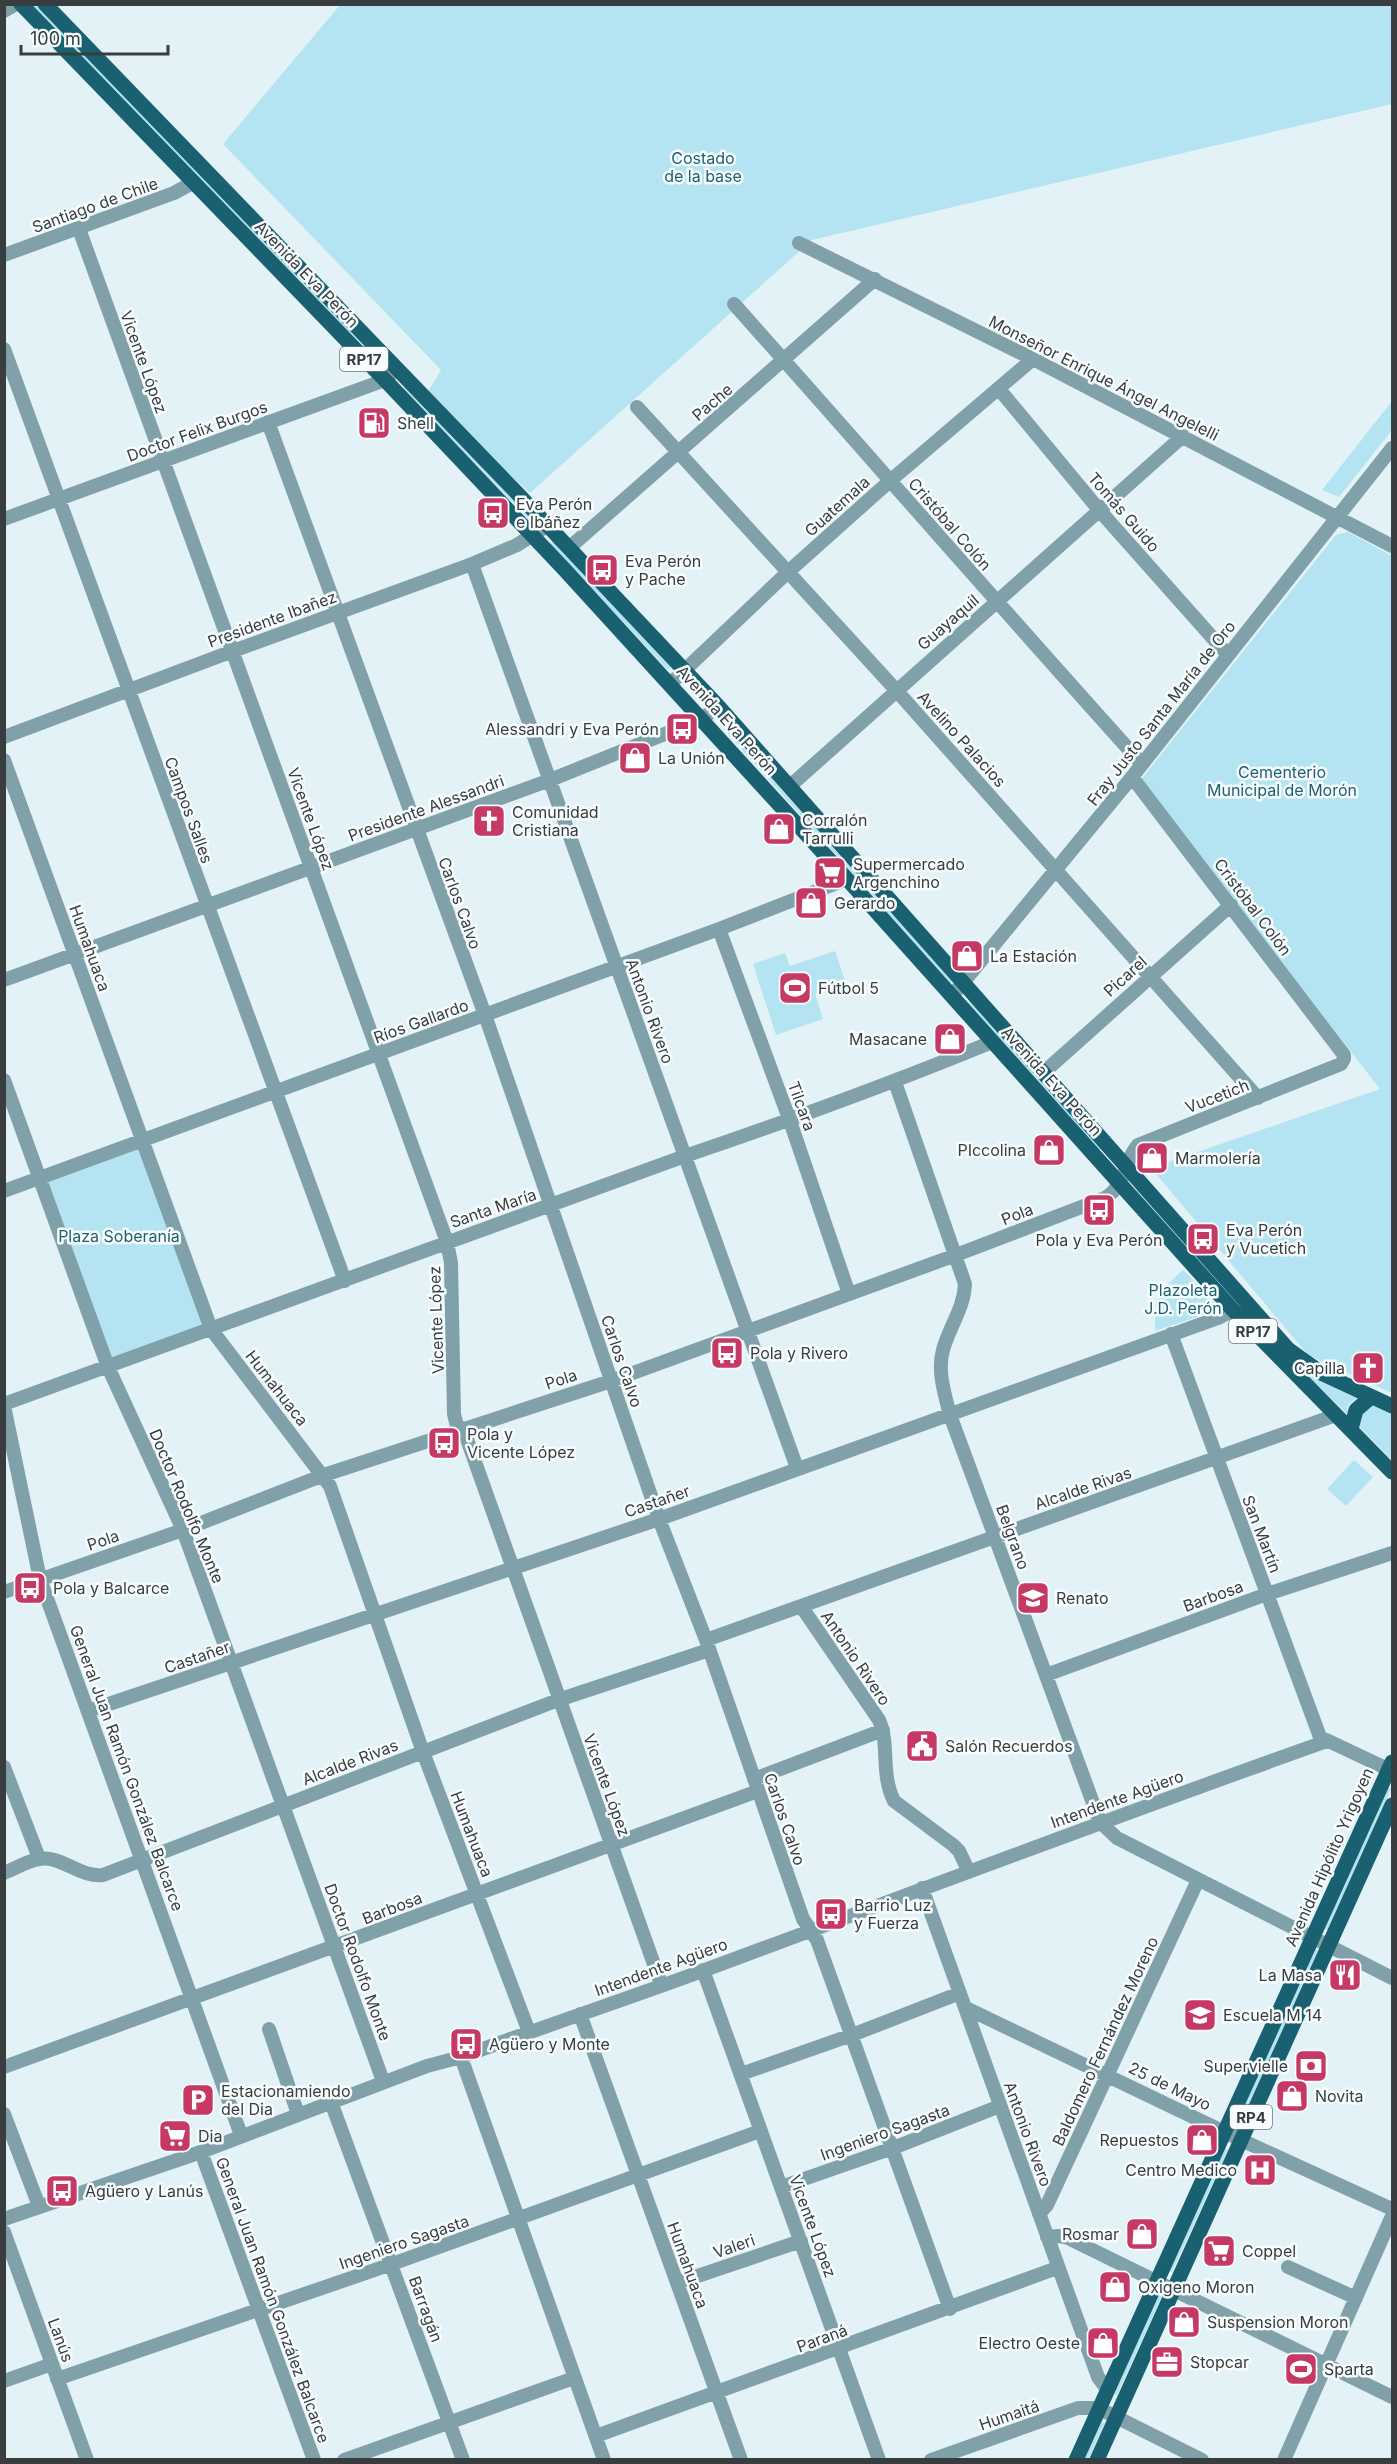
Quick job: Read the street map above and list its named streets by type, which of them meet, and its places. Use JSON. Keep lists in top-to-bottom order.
{
  "streets": {
    "main road": [
      "Avenida Eva Perón",
      "RP17",
      "Avenida Hipólito Yrigoyen",
      "RP4"
    ],
    "street": [
      "Santiago de Chile",
      "Vicente López",
      "Monseñor Enrique Ángel Angelelli",
      "Pache",
      "Doctor Felix Burgos",
      "Guatemala",
      "Tomás Guido",
      "Cristóbal Colón",
      "Presidente Ibañez",
      "Guayaquil",
      "Fray Justo Santa María de Oro",
      "Avelino Palacios",
      "Presidente Alessandri",
      "Campos Salles",
      "Carlos Calvo",
      "Humahuaca",
      "Picarel",
      "Antonio Rivero",
      "Ríos Gallardo",
      "Vucetich",
      "Tilcara",
      "Santa María",
      "Pola",
      "Alcalde Rivas",
      "Castañer",
      "Doctor Rodolfo Monte",
      "San Martín",
      "Belgrano",
      "Barbosa",
      "General Juan Ramón González Balcarce",
      "Intendente Agüero",
      "Baldomero Fernández Moreno",
      "25 de Mayo",
      "Ingeniero Sagasta",
      "Valeri",
      "Barragán",
      "Paraná",
      "Lanús",
      "Humaitá"
    ]
  },
  "crossings": [
    ["Santiago de Chile", "Avenida Eva Perón"],
    ["Santiago de Chile", "Vicente López"],
    ["Avenida Eva Perón", "Pache"],
    ["Avenida Eva Perón", "Doctor Felix Burgos"],
    ["Avenida Eva Perón", "Guatemala"],
    ["Avenida Eva Perón", "Presidente Ibañez"],
    ["Avenida Eva Perón", "Guayaquil"],
    ["Avenida Eva Perón", "Fray Justo Santa María de Oro"],
    ["Avenida Eva Perón", "Presidente Alessandri"],
    ["Avenida Eva Perón", "Picarel"],
    ["Avenida Eva Perón", "Ríos Gallardo"],
    ["Avenida Eva Perón", "Vucetich"],
    ["Avenida Eva Perón", "Santa María"],
    ["Avenida Eva Perón", "Pola"],
    ["Avenida Eva Perón", "Alcalde Rivas"],
    ["Avenida Eva Perón", "Castañer"],
    ["Vicente López", "Doctor Felix Burgos"],
    ["Vicente López", "Presidente Ibañez"],
    ["Vicente López", "Presidente Alessandri"],
    ["Vicente López", "Ríos Gallardo"],
    ["Vicente López", "Santa María"],
    ["Vicente López", "Pola"],
    ["Vicente López", "Alcalde Rivas"],
    ["Vicente López", "Castañer"],
    ["Vicente López", "Barbosa"],
    ["Vicente López", "Intendente Agüero"],
    ["Vicente López", "Ingeniero Sagasta"],
    ["Vicente López", "Valeri"],
    ["Vicente López", "Paraná"],
    ["Monseñor Enrique Ángel Angelelli", "Pache"],
    ["Monseñor Enrique Ángel Angelelli", "Guatemala"],
    ["Monseñor Enrique Ángel Angelelli", "Guayaquil"],
    ["Monseñor Enrique Ángel Angelelli", "Fray Justo Santa María de Oro"],
    ["Pache", "Cristóbal Colón"],
    ["Pache", "Avelino Palacios"],
    ["Doctor Felix Burgos", "Campos Salles"],
    ["Doctor Felix Burgos", "Carlos Calvo"],
    ["Guatemala", "Tomás Guido"],
    ["Guatemala", "Cristóbal Colón"],
    ["Guatemala", "Avelino Palacios"],
    ["Tomás Guido", "Guayaquil"],
    ["Tomás Guido", "Fray Justo Santa María de Oro"],
    ["Cristóbal Colón", "Guayaquil"],
    ["Cristóbal Colón", "Fray Justo Santa María de Oro"],
    ["Cristóbal Colón", "Picarel"],
    ["Cristóbal Colón", "Vucetich"],
    ["Presidente Ibañez", "Campos Salles"],
    ["Presidente Ibañez", "Carlos Calvo"],
    ["Presidente Ibañez", "Antonio Rivero"],
    ["Guayaquil", "Avelino Palacios"],
    ["Fray Justo Santa María de Oro", "Avelino Palacios"],
    ["Avelino Palacios", "Picarel"],
    ["Avelino Palacios", "Vucetich"],
    ["Presidente Alessandri", "Campos Salles"],
    ["Presidente Alessandri", "Carlos Calvo"],
    ["Presidente Alessandri", "Humahuaca"],
    ["Presidente Alessandri", "Antonio Rivero"],
    ["Campos Salles", "Ríos Gallardo"],
    ["Campos Salles", "Santa María"],
    ["Carlos Calvo", "Ríos Gallardo"],
    ["Carlos Calvo", "Santa María"],
    ["Carlos Calvo", "Pola"],
    ["Carlos Calvo", "Alcalde Rivas"],
    ["Carlos Calvo", "Castañer"],
    ["Carlos Calvo", "Barbosa"],
    ["Carlos Calvo", "Intendente Agüero"],
    ["Carlos Calvo", "Ingeniero Sagasta"],
    ["Carlos Calvo", "Paraná"],
    ["Humahuaca", "Ríos Gallardo"],
    ["Humahuaca", "Santa María"],
    ["Humahuaca", "Pola"],
    ["Humahuaca", "Alcalde Rivas"],
    ["Humahuaca", "Castañer"],
    ["Humahuaca", "Barbosa"],
    ["Humahuaca", "Intendente Agüero"],
    ["Humahuaca", "Ingeniero Sagasta"],
    ["Humahuaca", "Valeri"],
    ["Humahuaca", "Paraná"],
    ["Antonio Rivero", "Ríos Gallardo"],
    ["Antonio Rivero", "Santa María"],
    ["Antonio Rivero", "Pola"],
    ["Antonio Rivero", "Alcalde Rivas"],
    ["Antonio Rivero", "Castañer"],
    ["Antonio Rivero", "Barbosa"],
    ["Antonio Rivero", "Intendente Agüero"],
    ["Antonio Rivero", "Avenida Hipólito Yrigoyen"],
    ["Antonio Rivero", "Baldomero Fernández Moreno"],
    ["Antonio Rivero", "25 de Mayo"],
    ["Antonio Rivero", "Ingeniero Sagasta"],
    ["Antonio Rivero", "Paraná"],
    ["Ríos Gallardo", "Tilcara"],
    ["Ríos Gallardo", "Doctor Rodolfo Monte"],
    ["Vucetich", "Pola"],
    ["Tilcara", "Santa María"],
    ["Tilcara", "Pola"],
    ["Santa María", "Doctor Rodolfo Monte"],
    ["Santa María", "Belgrano"],
    ["Santa María", "General Juan Ramón González Balcarce"],
    ["Pola", "Doctor Rodolfo Monte"],
    ["Pola", "Belgrano"],
    ["Pola", "General Juan Ramón González Balcarce"],
    ["Alcalde Rivas", "Doctor Rodolfo Monte"],
    ["Alcalde Rivas", "San Martín"],
    ["Alcalde Rivas", "Belgrano"],
    ["Alcalde Rivas", "General Juan Ramón González Balcarce"],
    ["Castañer", "Doctor Rodolfo Monte"],
    ["Castañer", "San Martín"],
    ["Castañer", "Belgrano"],
    ["Castañer", "General Juan Ramón González Balcarce"],
    ["Doctor Rodolfo Monte", "Barbosa"],
    ["Doctor Rodolfo Monte", "Intendente Agüero"],
    ["San Martín", "Barbosa"],
    ["San Martín", "Intendente Agüero"],
    ["Belgrano", "Barbosa"],
    ["Belgrano", "Intendente Agüero"],
    ["Belgrano", "Avenida Hipólito Yrigoyen"],
    ["Belgrano", "Baldomero Fernández Moreno"],
    ["Belgrano", "RP4"],
    ["Barbosa", "General Juan Ramón González Balcarce"],
    ["General Juan Ramón González Balcarce", "Intendente Agüero"],
    ["General Juan Ramón González Balcarce", "Ingeniero Sagasta"],
    ["Intendente Agüero", "Barragán"],
    ["Avenida Hipólito Yrigoyen", "25 de Mayo"],
    ["Avenida Hipólito Yrigoyen", "Humaitá"],
    ["Baldomero Fernández Moreno", "25 de Mayo"],
    ["25 de Mayo", "RP4"],
    ["Ingeniero Sagasta", "Barragán"],
    ["Ingeniero Sagasta", "Lanús"]
  ],
  "parks": [
    "Costado de la base",
    "Cementerio Municipal de Morón",
    "Plaza Soberanía",
    "Plazoleta J.D. Perón"
  ],
  "places": {
    "fuel station": ["Shell"],
    "bus stop": [
      "Eva Perón e Ibáñez",
      "Eva Perón y Pache",
      "Alessandri y Eva Perón",
      "Pola y Eva Perón",
      "Eva Perón y Vucetich",
      "Pola y Rivero",
      "Pola y Vicente López",
      "Pola y Balcarce",
      "Barrio Luz y Fuerza",
      "Agüero y Monte",
      "Agüero y Lanús"
    ],
    "shop": [
      "La Unión",
      "Corralón Tarrulli",
      "Gerardo",
      "La Estación",
      "Masacane",
      "PIccolina",
      "Marmolería",
      "Novita",
      "Repuestos",
      "Rosmar",
      "Oxigeno Moron",
      "Suspension Moron",
      "Electro Oeste"
    ],
    "church": ["Comunidad Cristiana", "Capilla"],
    "supermarket": ["Supermercado Argenchino", "Dia", "Coppel"],
    "sports": ["Fútbol 5", "Sparta"],
    "school or university": ["Renato", "Escuela M 14"],
    "public building": ["Salón Recuerdos"],
    "restaurant": ["La Masa"],
    "bank": ["Supervielle"],
    "parking": ["Estacionamiendo del Dia"],
    "hospital": ["Centro Medico"],
    "office": ["Stopcar"]
  },
  "scale_bar": "100 m"
}
